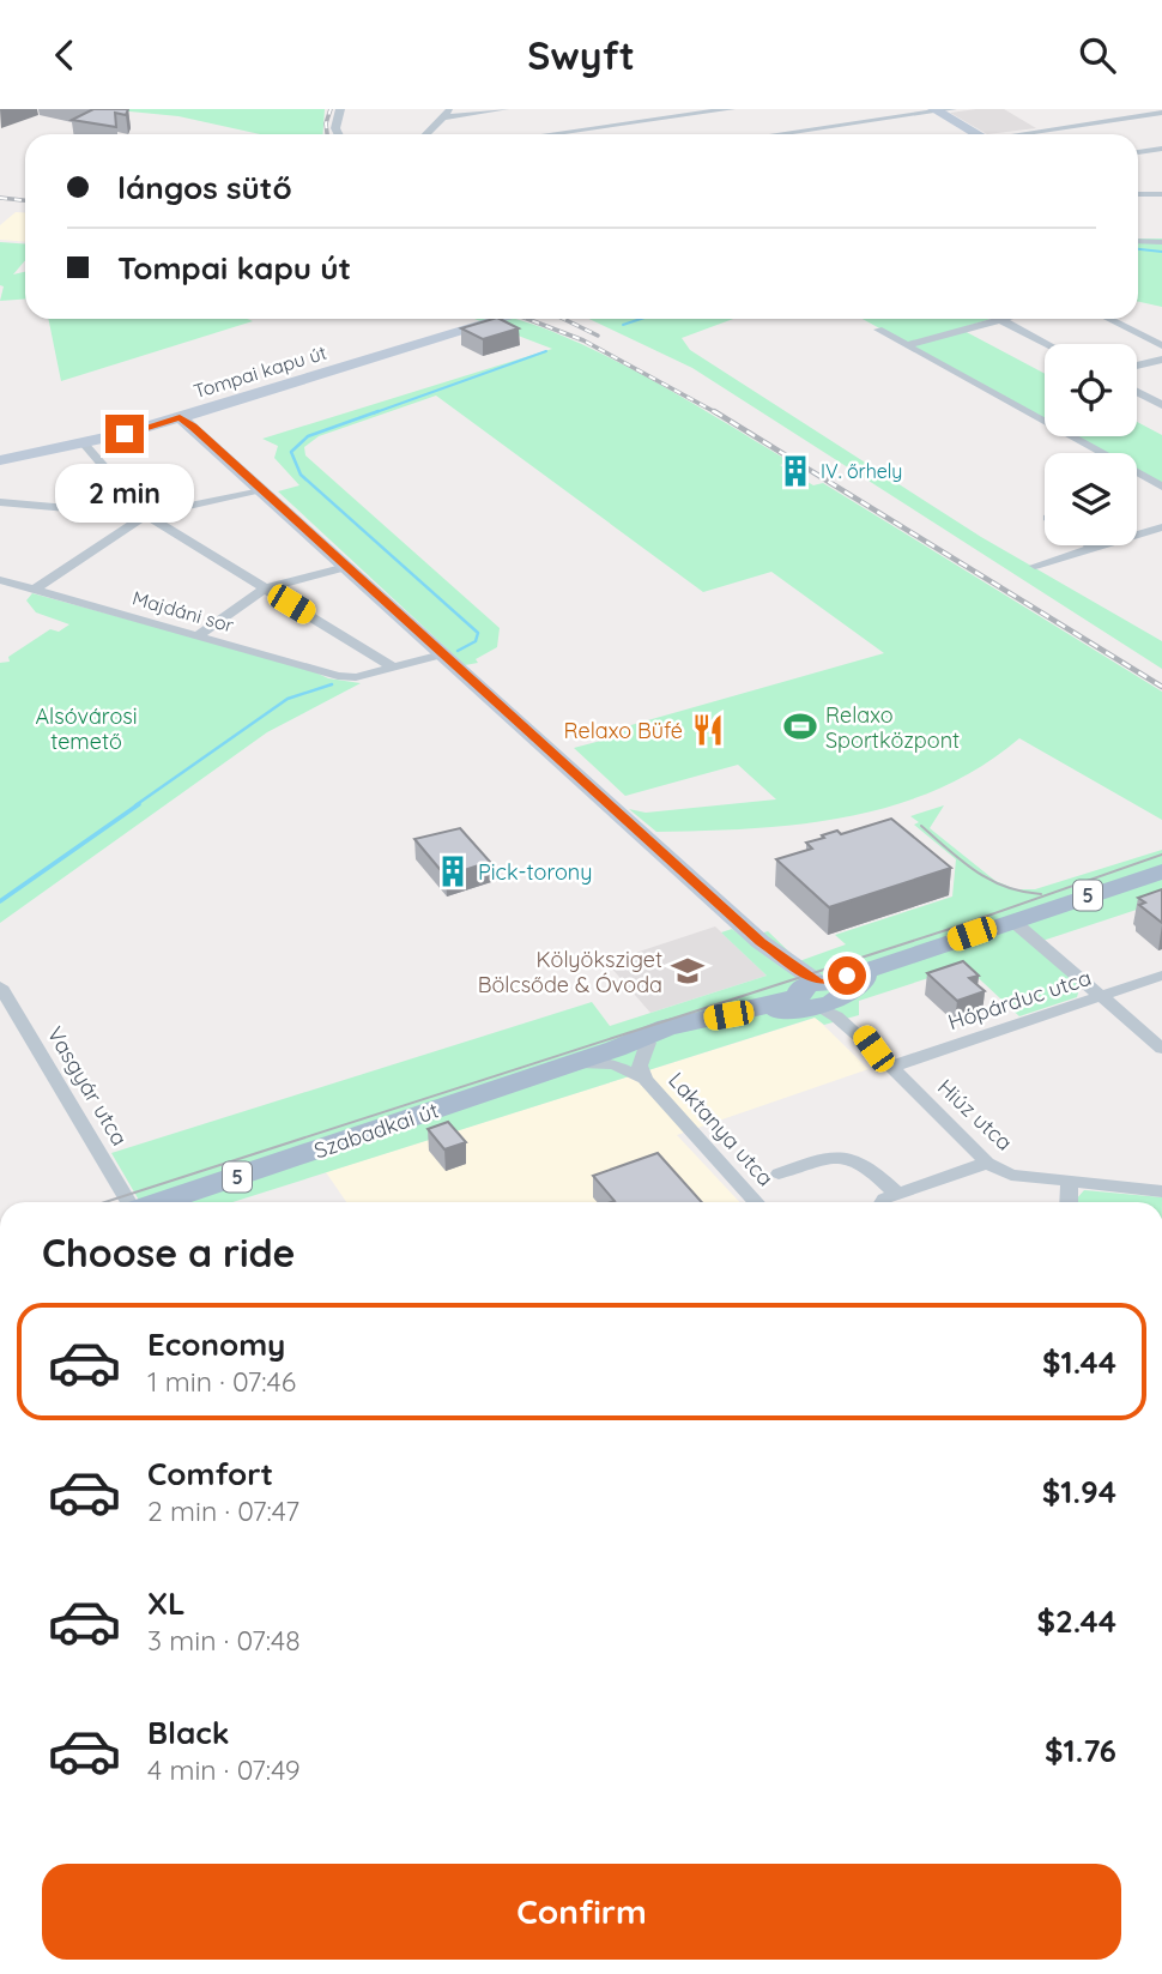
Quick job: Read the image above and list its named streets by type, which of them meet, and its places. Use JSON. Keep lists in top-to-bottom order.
{
  "streets": {
    "main road": ["5", "Szabadkai út"],
    "street": [
      "Tompai kapu út",
      "Majdáni sor",
      "Hópárduc utca",
      "Vasgyár utca",
      "Hiúz utca",
      "Laktanya utca"
    ]
  },
  "crossings": [
    ["Hópárduc utca", "Hiúz utca"],
    ["Hiúz utca", "Szabadkai út"],
    ["Laktanya utca", "Szabadkai út"]
  ],
  "parks": ["Alsóvárosi temető"],
  "places": {
    "building": ["IV. őrhely", "Pick-torony"],
    "sports": ["Relaxo Sportközpont"],
    "restaurant": ["Relaxo Büfé"],
    "school or university": ["Kölyöksziget Bölcsőde & Óvoda"]
  },
  "page": {
    "header": "Swyft",
    "banner": ["lángos sütő", "Tompai kapu út"],
    "bubble": "2 min",
    "heading": "Choose a ride",
    "list": [
      {
        "name": "Economy",
        "note": "1 min · 07:46",
        "value": "$1.44"
      },
      {
        "name": "Comfort",
        "note": "2 min · 07:47",
        "value": "$1.94"
      },
      {
        "name": "XL",
        "note": "3 min · 07:48",
        "value": "$2.44"
      },
      {
        "name": "Black",
        "note": "4 min · 07:49",
        "value": "$1.76"
      }
    ],
    "buttons": "Confirm"
  }
}
